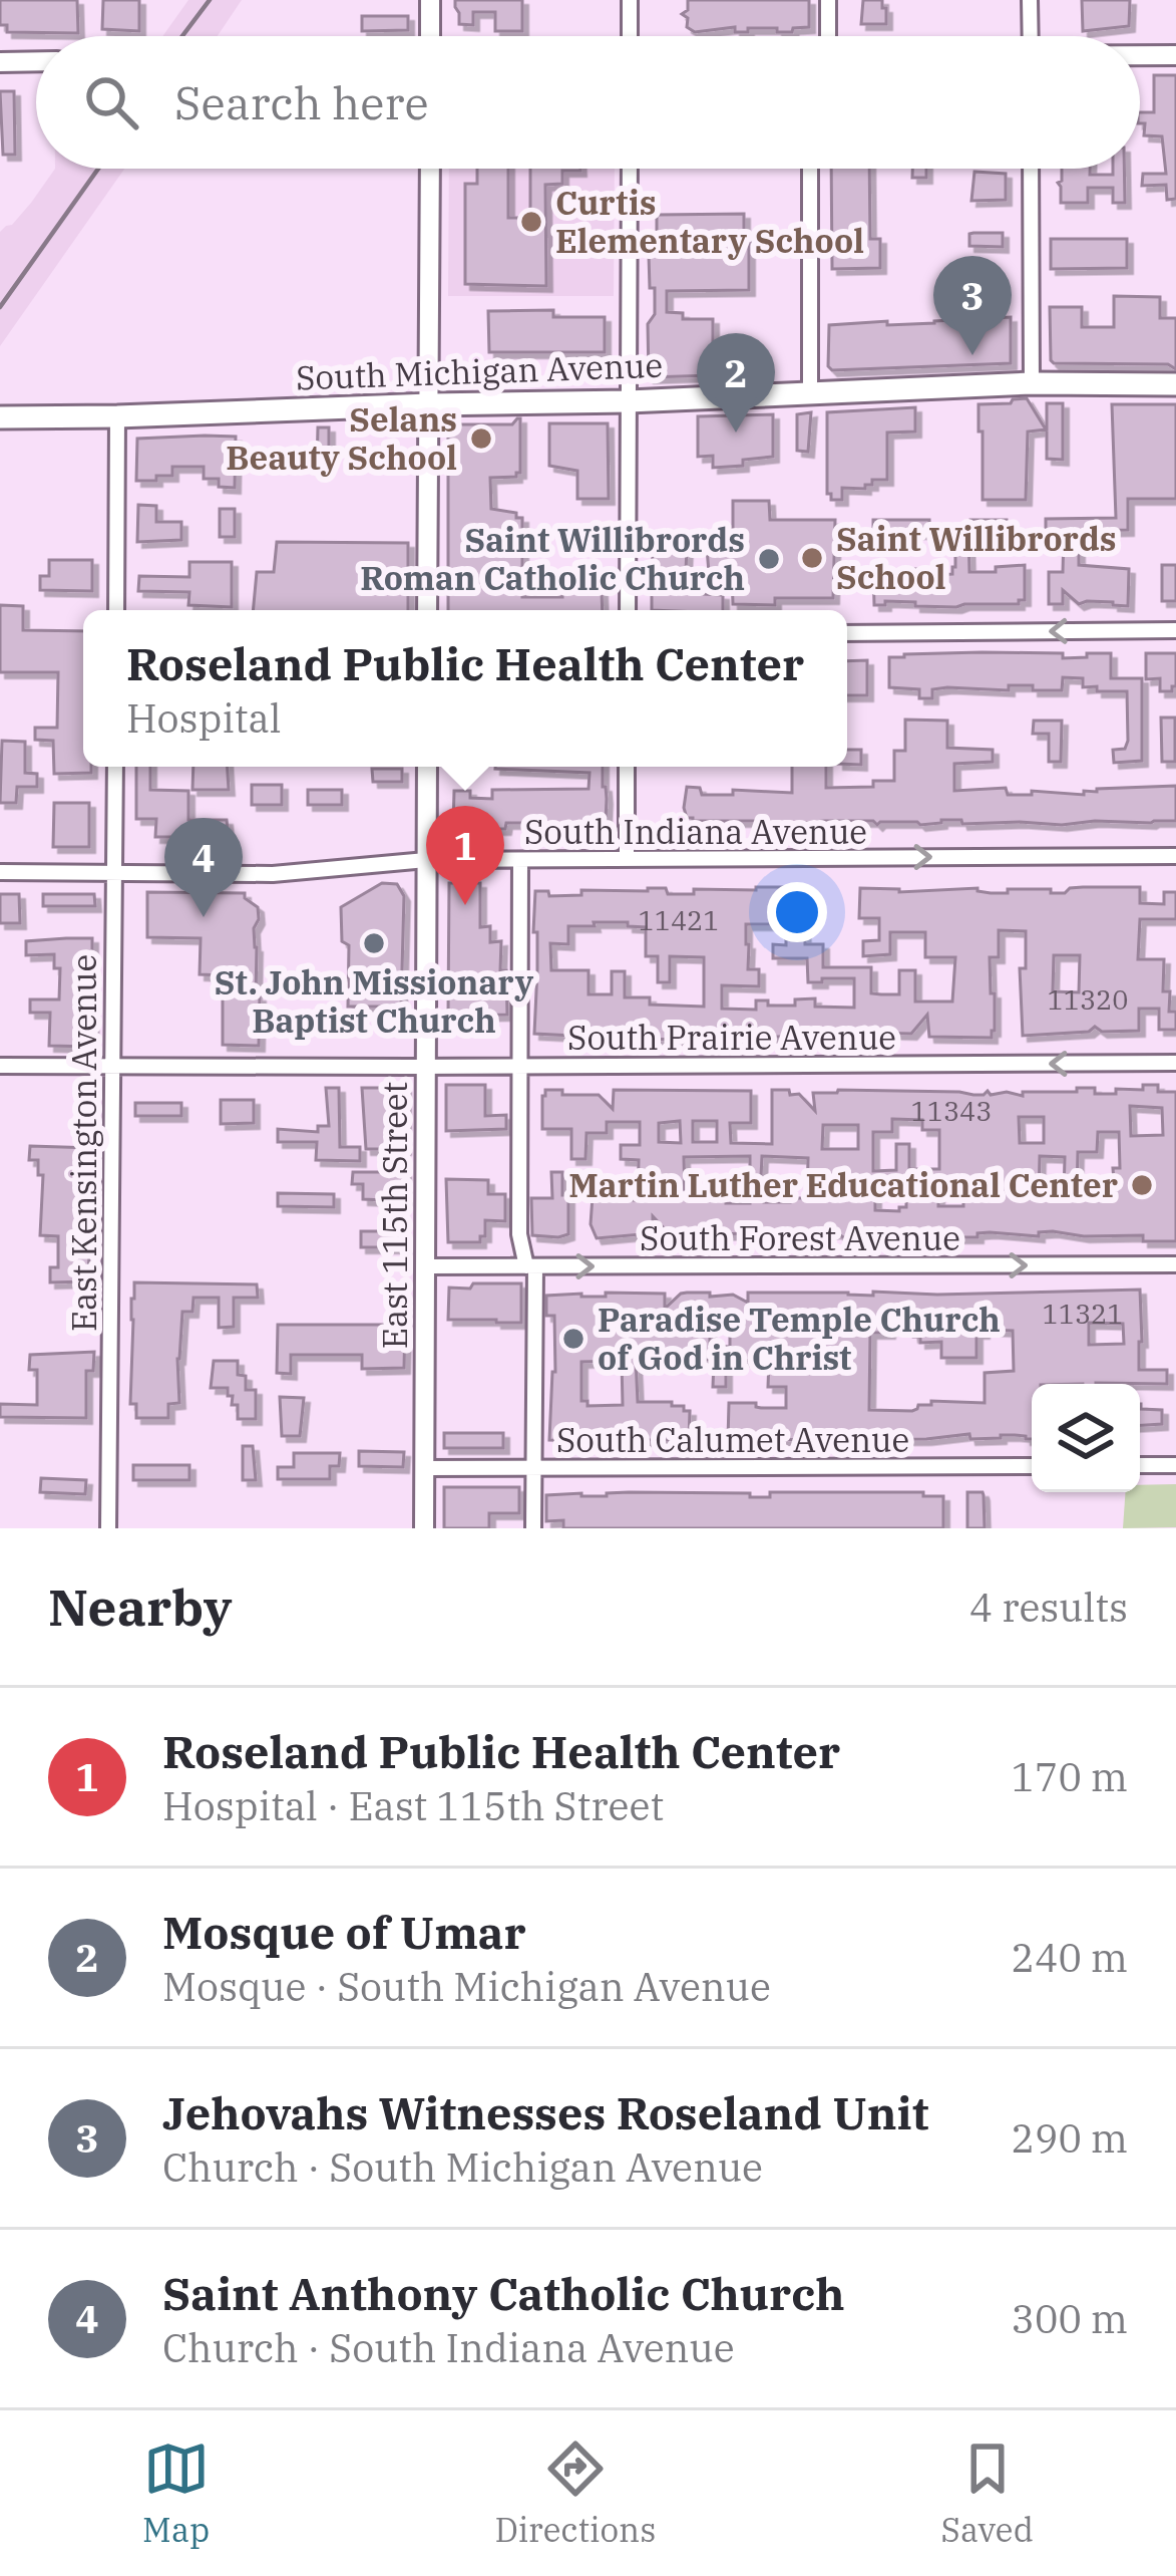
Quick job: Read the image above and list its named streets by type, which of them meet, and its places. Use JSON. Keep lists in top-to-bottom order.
{
  "streets": {
    "main road": ["South Michigan Avenue"],
    "street": [
      "South Indiana Avenue",
      "South Prairie Avenue",
      "East Kensington Avenue",
      "East 115th Street",
      "South Forest Avenue",
      "South Calumet Avenue"
    ]
  },
  "crossings": [
    ["South Indiana Avenue", "East Kensington Avenue"],
    ["South Indiana Avenue", "East 115th Street"],
    ["South Prairie Avenue", "East Kensington Avenue"],
    ["South Prairie Avenue", "East 115th Street"],
    ["East 115th Street", "South Forest Avenue"],
    ["East 115th Street", "South Calumet Avenue"]
  ],
  "one_way": ["South Indiana Avenue", "South Prairie Avenue", "South Forest Avenue"],
  "places": [
    "Curtis Elementary School",
    "Selans Beauty School",
    "Saint Willibrords School",
    "Saint Willibrords Roman Catholic Church",
    "St. John Missionary Baptist Church",
    "Martin Luther Educational Center",
    "Paradise Temple Church of God in Christ"
  ],
  "house_numbers": [
    "11421",
    "11320",
    "11343",
    "11321"
  ],
  "page": {
    "search": "Search here",
    "pins": [
      "3",
      "2",
      "1",
      "4"
    ],
    "popup": ["Roseland Public Health Center", "Hospital"],
    "heading": ["Nearby", "4 results"],
    "list": [
      {
        "mark": "1",
        "name": "Roseland Public Health Center",
        "note": "Hospital · East 115th Street",
        "value": "170 m"
      },
      {
        "mark": "2",
        "name": "Mosque of Umar",
        "note": "Mosque · South Michigan Avenue",
        "value": "240 m"
      },
      {
        "mark": "3",
        "name": "Jehovahs Witnesses Roseland Unit",
        "note": "Church · South Michigan Avenue",
        "value": "290 m"
      },
      {
        "mark": "4",
        "name": "Saint Anthony Catholic Church",
        "note": "Church · South Indiana Avenue",
        "value": "300 m"
      }
    ],
    "nav": ["Map", "Directions", "Saved"]
  }
}
